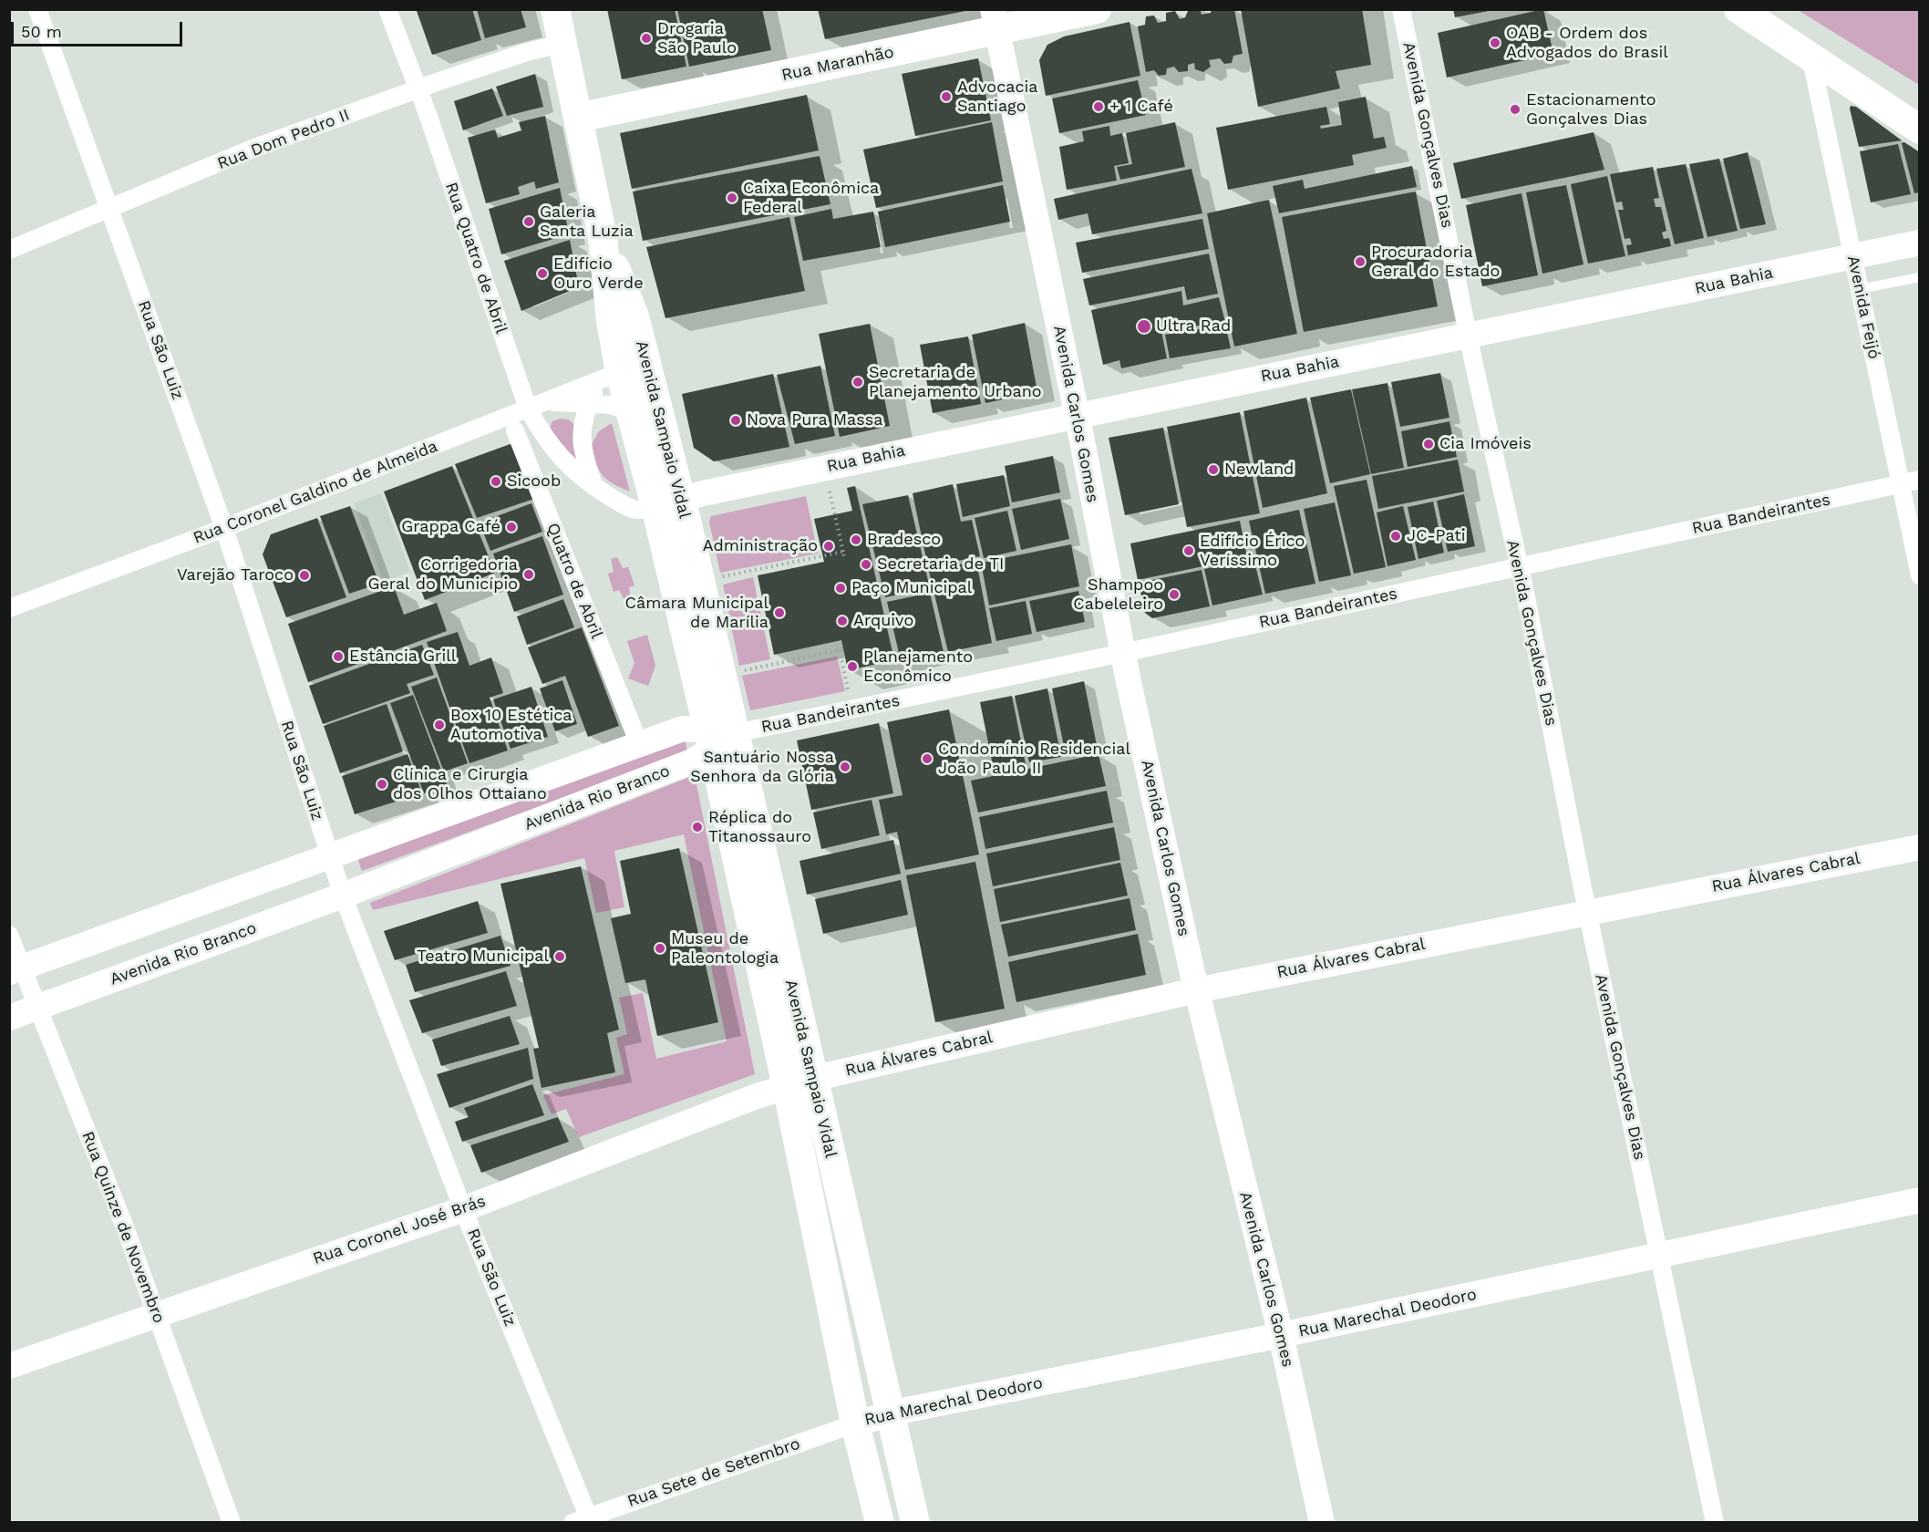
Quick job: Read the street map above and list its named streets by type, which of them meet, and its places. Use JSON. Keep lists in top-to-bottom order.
{
  "streets": {
    "main road": [
      "Rua Maranhão",
      "Rua Bahia",
      "Avenida Carlos Gomes",
      "Avenida Sampaio Vidal",
      "Avenida Rio Branco",
      "Rua Álvares Cabral",
      "Rua Coronel José Brás",
      "Rua Marechal Deodoro"
    ],
    "street": [
      "Avenida Gonçalves Dias",
      "Rua Dom Pedro II",
      "Rua Quatro de Abril",
      "Avenida Feijó",
      "Rua São Luiz",
      "Rua Coronel Galdino de Almeida",
      "Rua Bandeirantes",
      "Quatro de Abril",
      "Rua Quinze de Novembro",
      "Rua Sete de Setembro"
    ]
  },
  "crossings": [
    ["Rua Maranhão", "Avenida Carlos Gomes"],
    ["Rua Maranhão", "Avenida Sampaio Vidal"],
    ["Avenida Gonçalves Dias", "Rua Bahia"],
    ["Avenida Gonçalves Dias", "Rua Bandeirantes"],
    ["Avenida Gonçalves Dias", "Rua Álvares Cabral"],
    ["Avenida Gonçalves Dias", "Rua Marechal Deodoro"],
    ["Rua Dom Pedro II", "Rua Quatro de Abril"],
    ["Rua Dom Pedro II", "Rua São Luiz"],
    ["Rua Dom Pedro II", "Avenida Sampaio Vidal"],
    ["Rua Quatro de Abril", "Rua Bahia"],
    ["Rua Quatro de Abril", "Avenida Sampaio Vidal"],
    ["Rua Quatro de Abril", "Rua Coronel Galdino de Almeida"],
    ["Rua Bahia", "Avenida Feijó"],
    ["Rua Bahia", "Avenida Carlos Gomes"],
    ["Rua Bahia", "Avenida Sampaio Vidal"],
    ["Avenida Feijó", "Rua Bandeirantes"],
    ["Rua São Luiz", "Rua Coronel Galdino de Almeida"],
    ["Rua São Luiz", "Avenida Rio Branco"],
    ["Rua São Luiz", "Rua Coronel José Brás"],
    ["Rua São Luiz", "Rua Sete de Setembro"],
    ["Avenida Carlos Gomes", "Rua Bandeirantes"],
    ["Avenida Carlos Gomes", "Rua Álvares Cabral"],
    ["Avenida Carlos Gomes", "Rua Marechal Deodoro"],
    ["Avenida Sampaio Vidal", "Rua Coronel Galdino de Almeida"],
    ["Avenida Sampaio Vidal", "Rua Bandeirantes"],
    ["Avenida Sampaio Vidal", "Avenida Rio Branco"],
    ["Avenida Sampaio Vidal", "Rua Álvares Cabral"],
    ["Avenida Sampaio Vidal", "Rua Coronel José Brás"],
    ["Avenida Sampaio Vidal", "Rua Marechal Deodoro"],
    ["Avenida Sampaio Vidal", "Rua Sete de Setembro"],
    ["Rua Bandeirantes", "Avenida Rio Branco"],
    ["Avenida Rio Branco", "Rua Quinze de Novembro"],
    ["Rua Álvares Cabral", "Rua Coronel José Brás"],
    ["Rua Quinze de Novembro", "Rua Coronel José Brás"],
    ["Rua Marechal Deodoro", "Rua Sete de Setembro"]
  ],
  "places": [
    "Drogaria São Paulo",
    "OAB - Ordem dos Advogados do Brasil",
    "Advocacia Santiago",
    "+ 1 Café",
    "Estacionamento Gonçalves Dias",
    "Caixa Econômica Federal",
    "Galeria Santa Luzia",
    "Procuradoria Geral do Estado",
    "Edifício Ouro Verde",
    "Ultra Rad",
    "Secretaria de Planejamento Urbano",
    "Nova Pura Massa",
    "Cia Imóveis",
    "Newland",
    "Sicoob",
    "Grappa Café",
    "JC-Pati",
    "Bradesco",
    "Administração",
    "Edifício Érico Veríssimo",
    "Secretaria de TI",
    "Corrigedoria Geral do Município",
    "Varejão Taroco",
    "Paço Municipal",
    "Shampoo Cabeleleiro",
    "Câmara Municipal de Marília",
    "Arquivo",
    "Estância Grill",
    "Planejamento Econômico",
    "Box 10 Estética Automotiva",
    "Condomínio Residencial João Paulo II",
    "Santuário Nossa Senhora da Glória",
    "Clínica e Cirurgia dos Olhos Ottaiano",
    "Réplica do Titanossauro",
    "Museu de Paleontologia",
    "Teatro Municipal"
  ],
  "scale_bar": "50 m"
}
